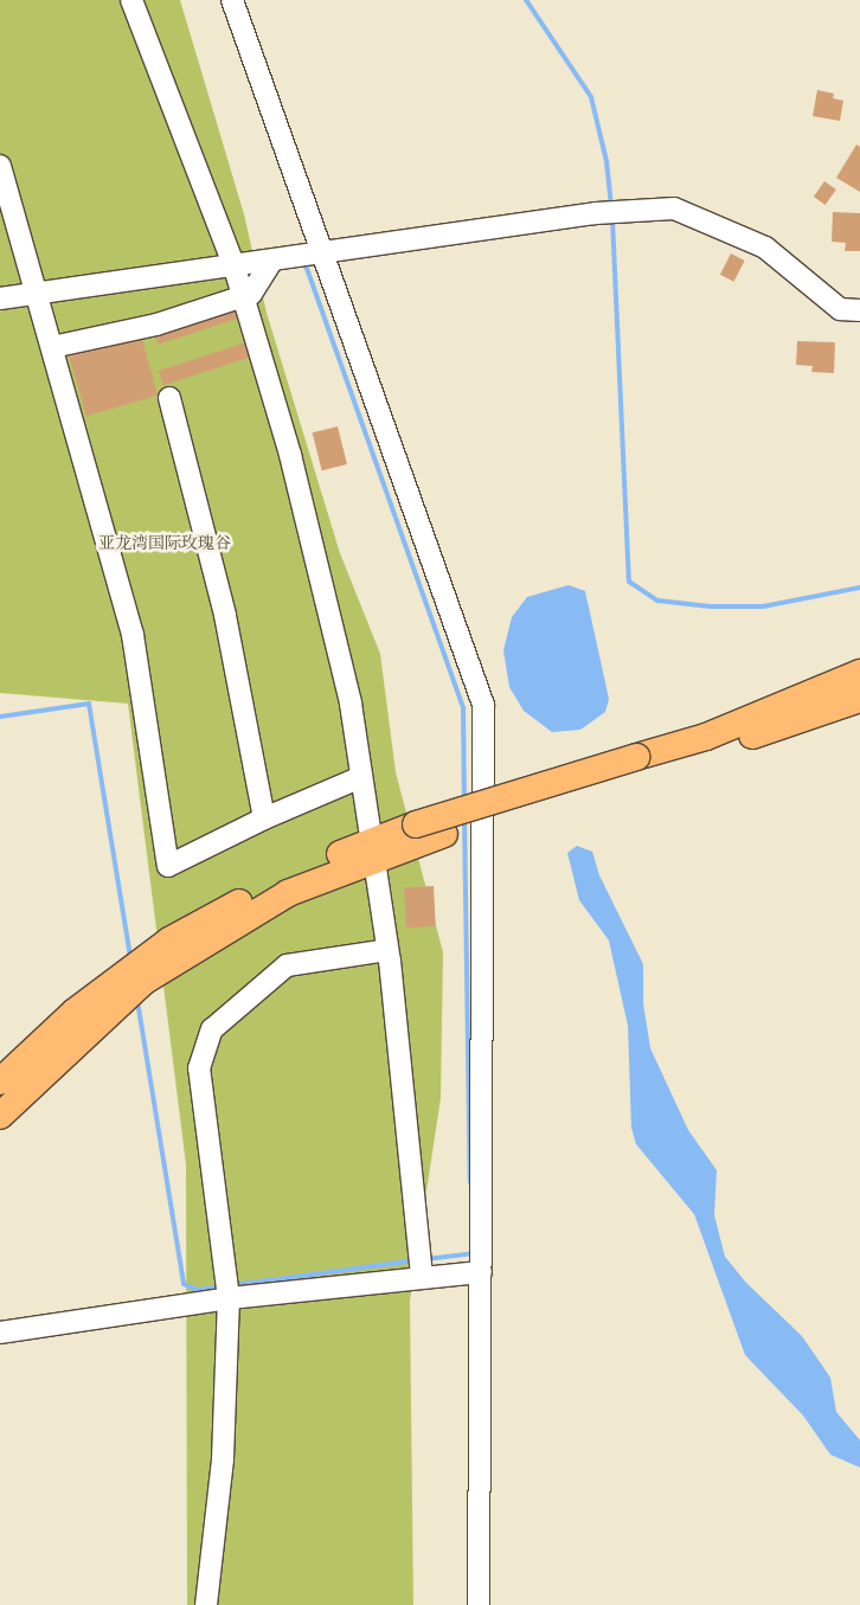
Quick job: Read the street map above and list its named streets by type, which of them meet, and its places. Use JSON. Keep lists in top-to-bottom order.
{
  "parks": ["亚龙湾国际玫瑰谷"]
}
